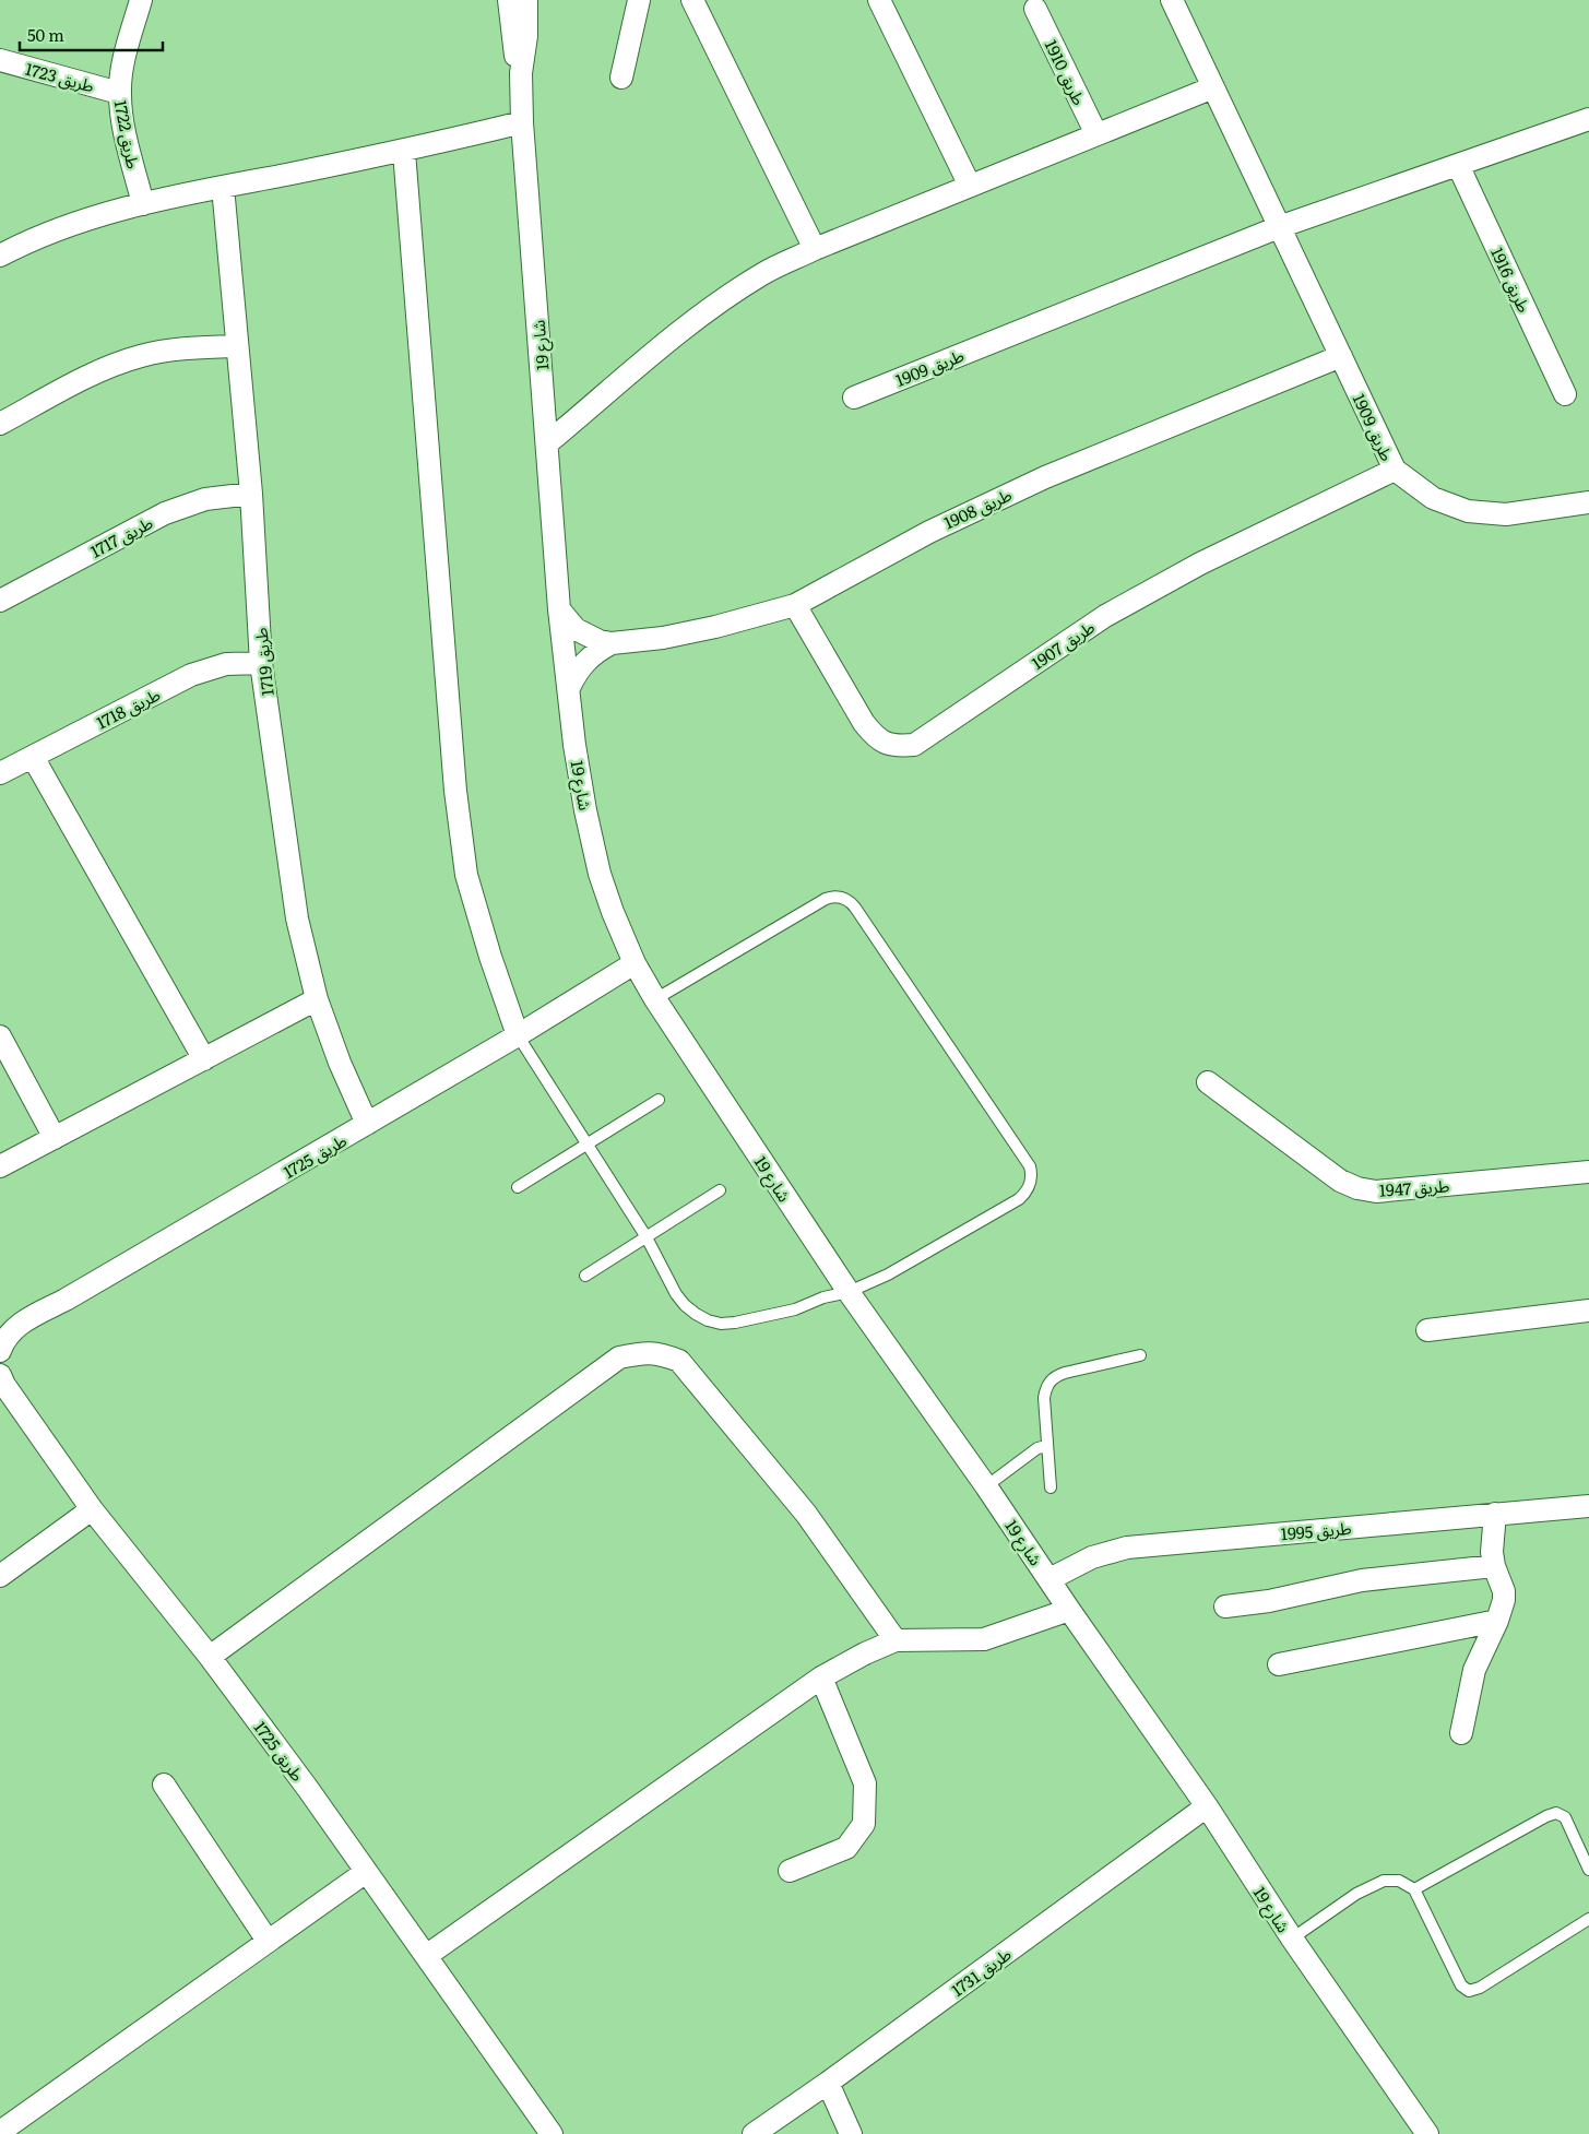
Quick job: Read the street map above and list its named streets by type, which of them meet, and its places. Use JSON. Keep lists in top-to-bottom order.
{
  "streets": {
    "street": [
      "طريق 1910",
      "طريق 1723",
      "طريق 1722",
      "طريق 1916",
      "شارع 19",
      "طريق 1909",
      "طريق 1908",
      "طريق 1717",
      "طريق 1907",
      "طريق 1719",
      "طريق 1718",
      "طريق 1725",
      "طريق 1947",
      "طريق 1995",
      "طريق 1731"
    ]
  },
  "crossings": [
    ["طريق 1723", "طريق 1722"],
    ["شارع 19", "طريق 1908"],
    ["شارع 19", "طريق 1725"],
    ["شارع 19", "طريق 1995"],
    ["شارع 19", "طريق 1731"],
    ["طريق 1909", "طريق 1908"],
    ["طريق 1909", "طريق 1907"],
    ["طريق 1908", "طريق 1907"],
    ["طريق 1717", "طريق 1719"],
    ["طريق 1719", "طريق 1718"],
    ["طريق 1719", "طريق 1725"]
  ],
  "scale_bar": "50 m"
}
